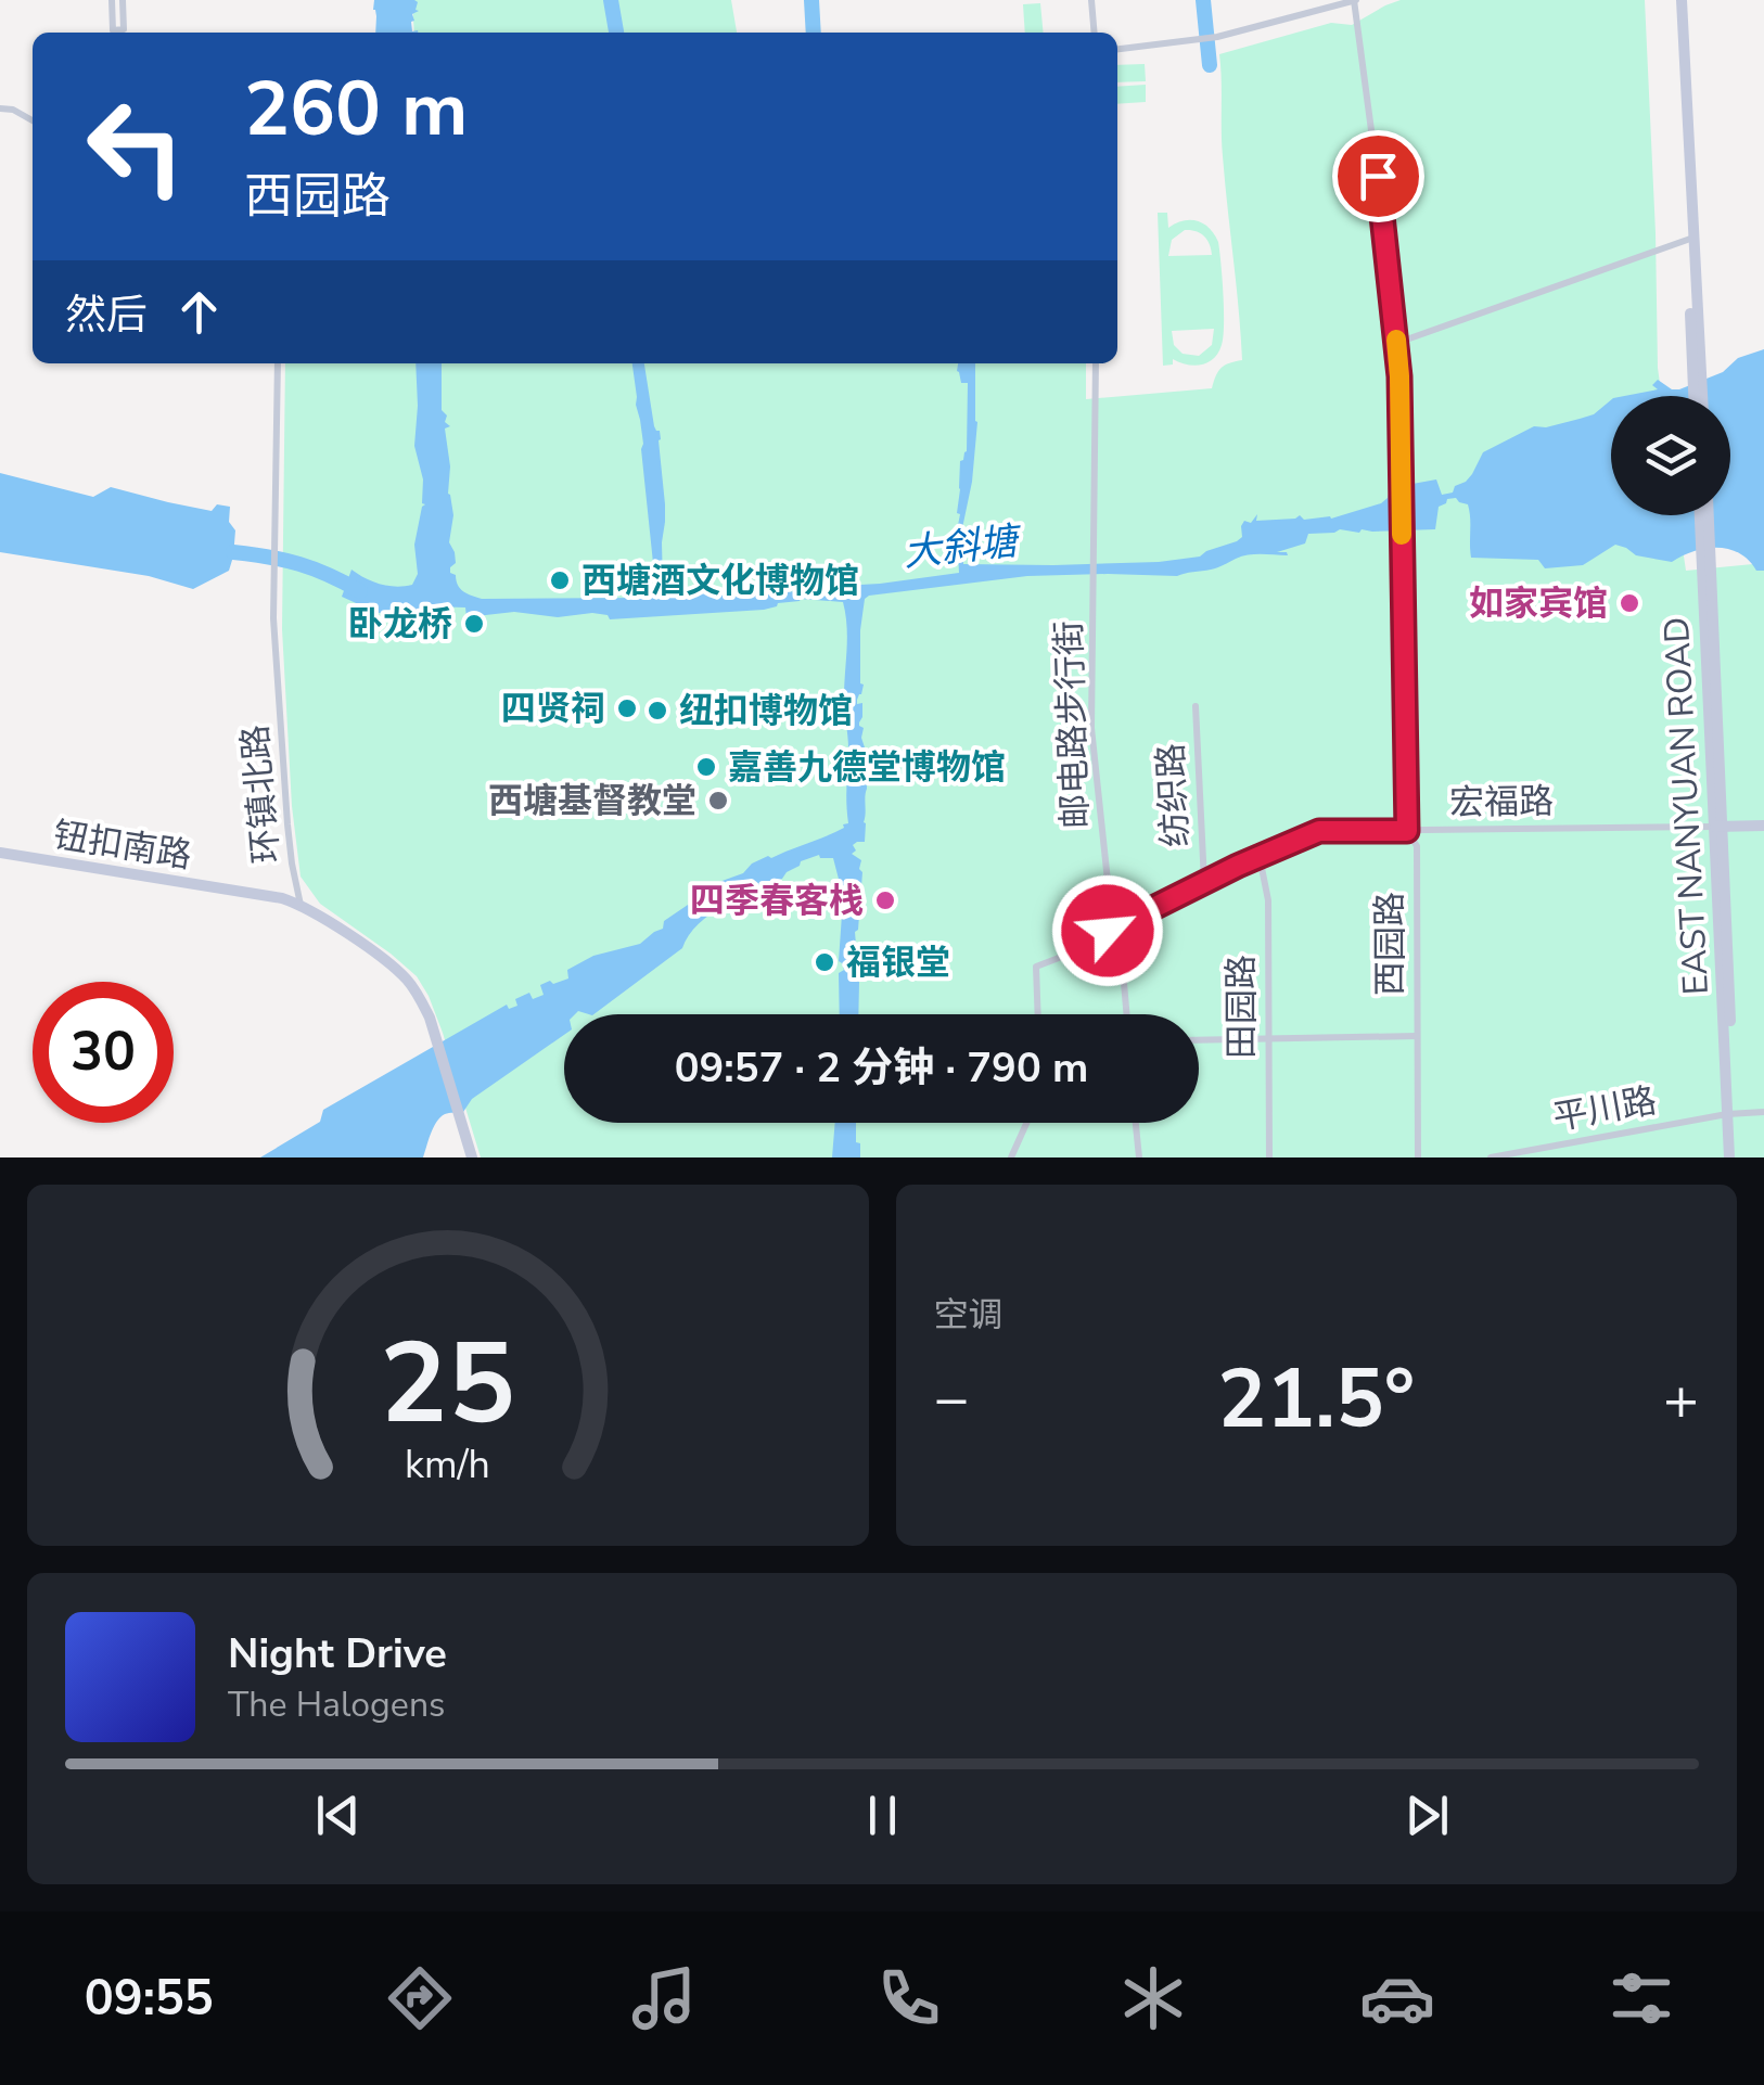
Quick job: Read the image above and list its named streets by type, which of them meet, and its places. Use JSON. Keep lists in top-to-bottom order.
{
  "streets": {
    "main road": [
      "环镇北路",
      "宏福路",
      "EAST NANYUAN ROAD",
      "钮扣南路"
    ],
    "street": [
      "邮电路步行街",
      "纺织路",
      "西园路",
      "田园路",
      "平川路"
    ]
  },
  "crossings": [
    ["邮电路步行街", "宏福路"],
    ["环镇北路", "钮扣南路"],
    ["纺织路", "宏福路"],
    ["宏福路", "EAST NANYUAN ROAD"],
    ["宏福路", "西园路"],
    ["宏福路", "田园路"],
    ["EAST NANYUAN ROAD", "平川路"]
  ],
  "water": ["大斜塘"],
  "places": [
    "西塘酒文化博物馆",
    "如家宾馆",
    "卧龙桥",
    "四贤祠",
    "纽扣博物馆",
    "嘉善九德堂博物馆",
    "西塘基督教堂",
    "四季春客栈",
    "福银堂"
  ],
  "page": {
    "turn": ["260 m", "西园路"],
    "then": "然后",
    "limit": "30",
    "trip": "09:57 · 2 分钟 · 790 m",
    "tile": "空调",
    "heat": ["−", "21.5°", "+"],
    "song": ["Night Drive", "The Halogens"],
    "tabs": "09:55",
    "gauge": ["25", "km/h"]
  }
}
